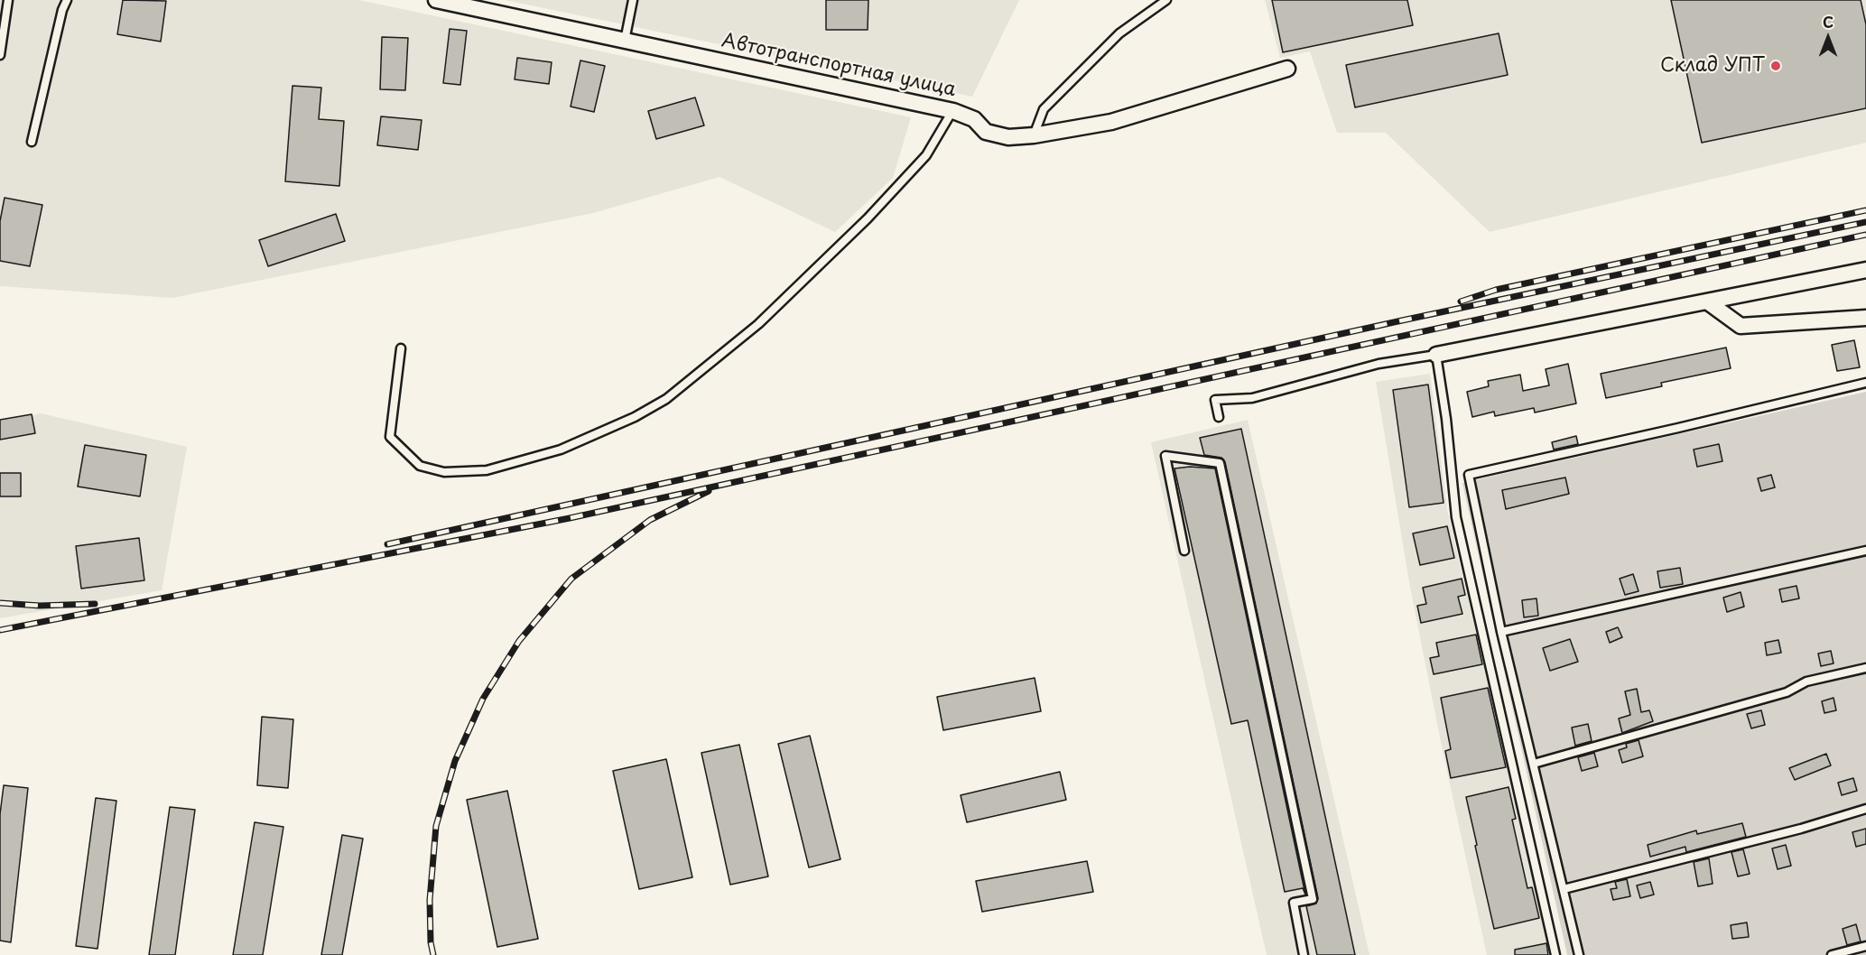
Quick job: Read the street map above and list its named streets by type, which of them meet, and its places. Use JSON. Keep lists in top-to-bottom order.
{
  "streets": {
    "street": ["Автотранспортная улица"]
  },
  "places": ["Склад УПТ"],
  "north": "top"
}
